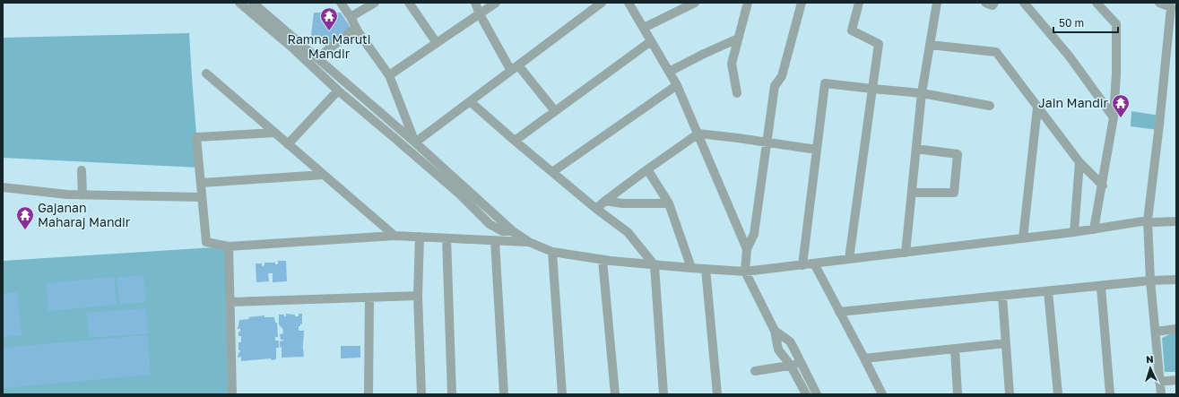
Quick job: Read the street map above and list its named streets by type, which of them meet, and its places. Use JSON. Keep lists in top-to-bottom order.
{
  "places": {
    "temple": ["Ramna Maruti Mandir", "Jain Mandir", "Gajanan Maharaj Mandir"]
  },
  "scale_bar": "50 m",
  "north": "top"
}
